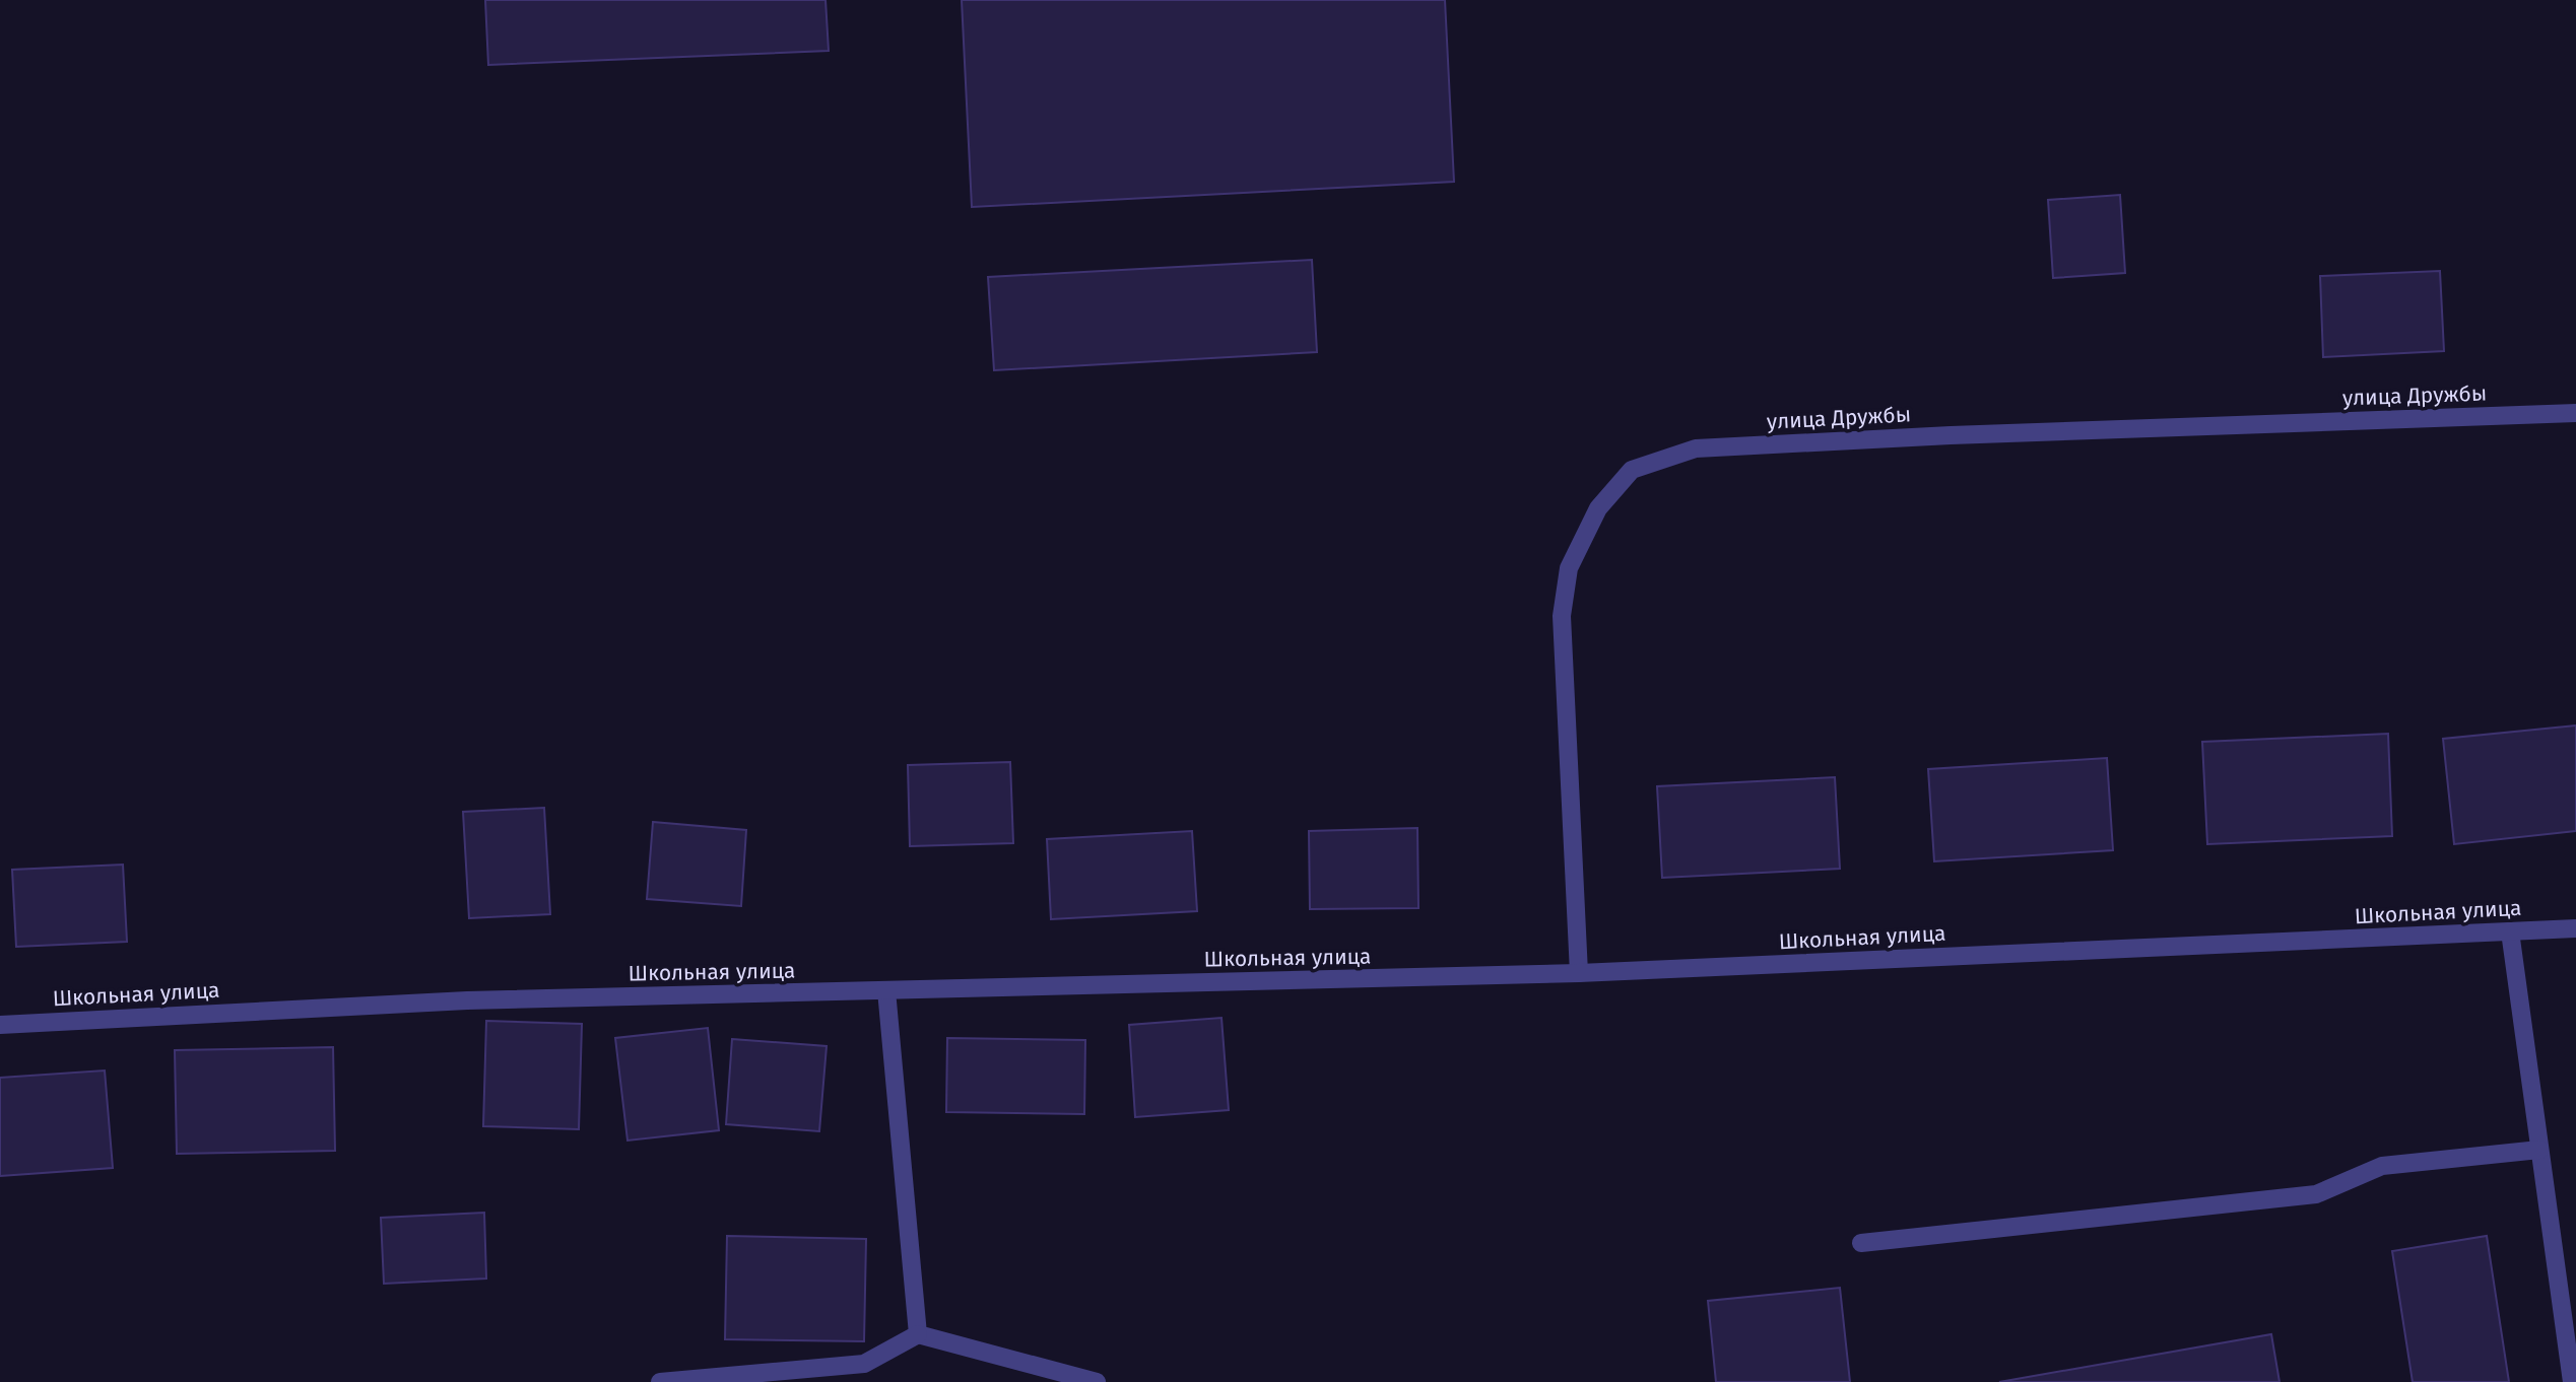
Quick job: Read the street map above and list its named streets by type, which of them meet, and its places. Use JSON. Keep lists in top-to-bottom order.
{
  "streets": {
    "street": ["улица Дружбы", "Школьная улица"]
  },
  "crossings": [
    ["улица Дружбы", "Школьная улица"]
  ]
}
